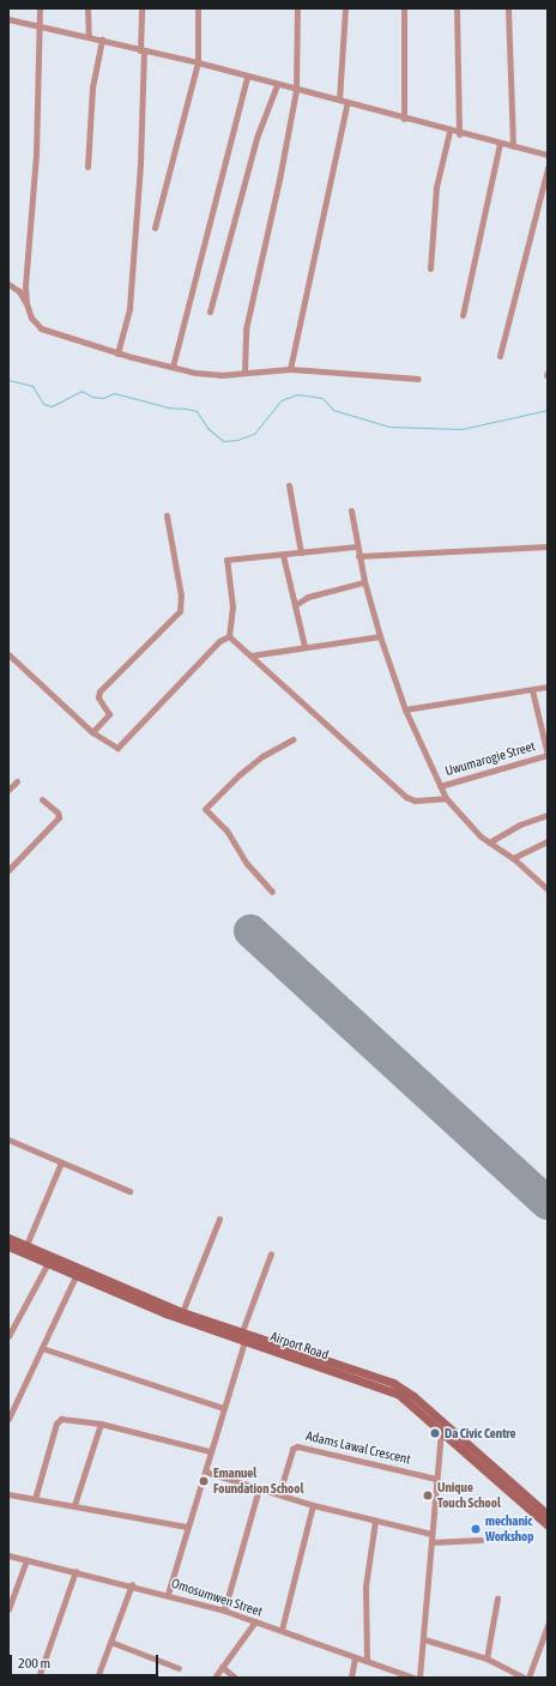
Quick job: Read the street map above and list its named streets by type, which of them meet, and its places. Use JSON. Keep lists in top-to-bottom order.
{
  "streets": {
    "main road": ["Airport Road"],
    "street": ["Uwumarogie Street", "Adams Lawal Crescent", "Omosumwen Street"]
  },
  "places": [
    "Da Civic Centre",
    "Emanuel Foundation School",
    "Unique Touch School",
    "mechanic Workshop"
  ],
  "scale_bar": "200 m"
}
